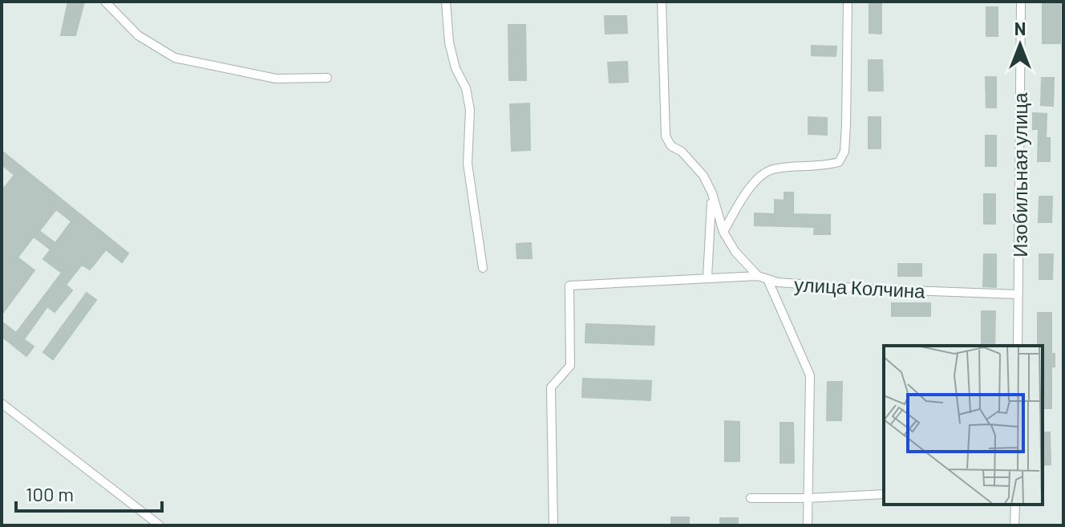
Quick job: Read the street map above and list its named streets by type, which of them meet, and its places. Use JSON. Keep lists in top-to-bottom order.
{
  "streets": {
    "street": ["Изобильная улица", "улица Колчина"]
  },
  "crossings": [
    ["Изобильная улица", "улица Колчина"]
  ],
  "scale_bar": "100 m",
  "north": "top"
}
